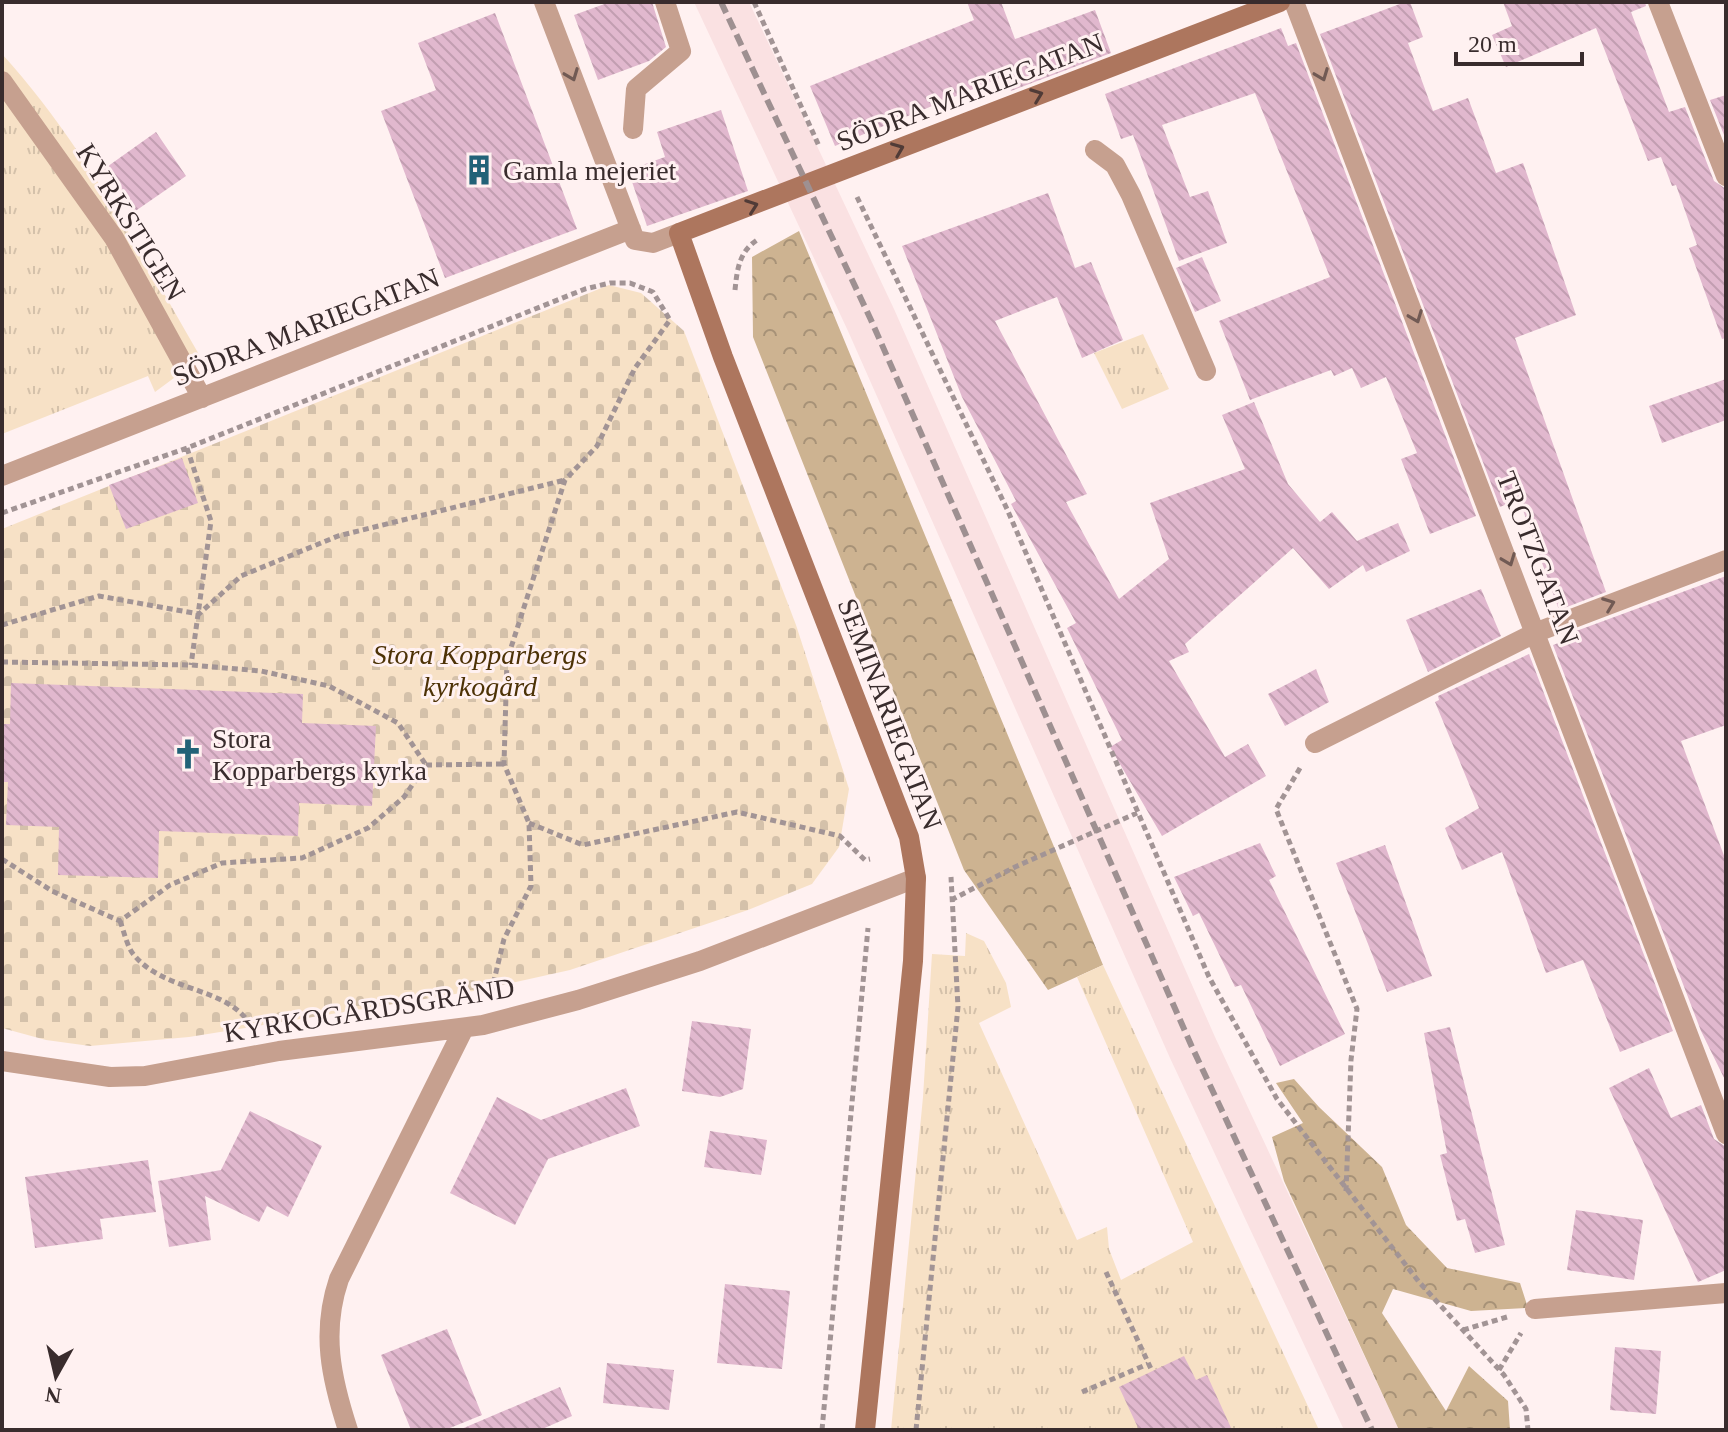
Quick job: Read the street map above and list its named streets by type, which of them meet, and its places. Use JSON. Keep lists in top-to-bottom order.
{
  "streets": {
    "street": [
      "SÖDRA MARIEGATAN",
      "KYRKSTIGEN",
      "TROTZGATAN",
      "SEMINARIEGATAN",
      "KYRKOGÅRDSGRÄND"
    ]
  },
  "crossings": [
    ["SÖDRA MARIEGATAN", "KYRKSTIGEN"],
    ["SÖDRA MARIEGATAN", "SEMINARIEGATAN"],
    ["SEMINARIEGATAN", "KYRKOGÅRDSGRÄND"]
  ],
  "one_way": ["SÖDRA MARIEGATAN", "TROTZGATAN"],
  "parks": ["Stora Kopparbergs kyrkogård"],
  "places": {
    "building": ["Gamla mejeriet"],
    "church": ["Stora Kopparbergs kyrka"]
  },
  "scale_bar": "20 m",
  "north": "bottom"
}
